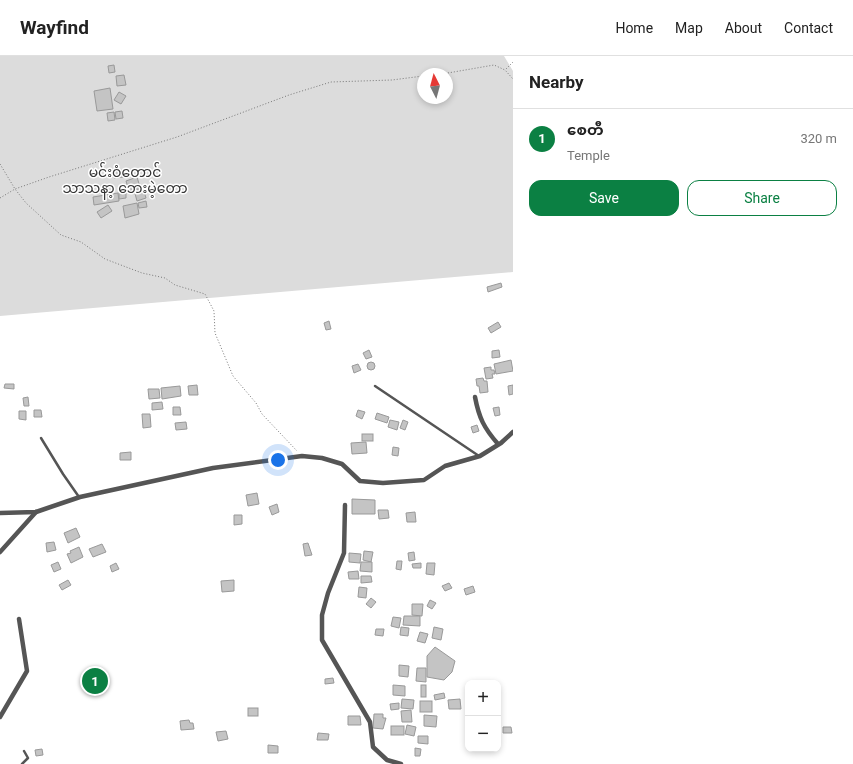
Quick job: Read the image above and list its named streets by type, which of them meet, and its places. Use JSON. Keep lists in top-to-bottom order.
{
  "parks": ["မင်းဝံတောင် သာသနာ့ ‌ဘေးမဲ့တော"],
  "north": "top",
  "page": {
    "header": "Wayfind",
    "nav": [
      "Home",
      "Map",
      "About",
      "Contact"
    ],
    "heading": "Nearby",
    "list": [
      {
        "mark": "1",
        "name": "စေတီ",
        "note": "Temple",
        "value": "320 m"
      }
    ],
    "buttons": ["Save", "Share"],
    "pins": "1",
    "map_buttons": ["+", "−"]
  }
}
